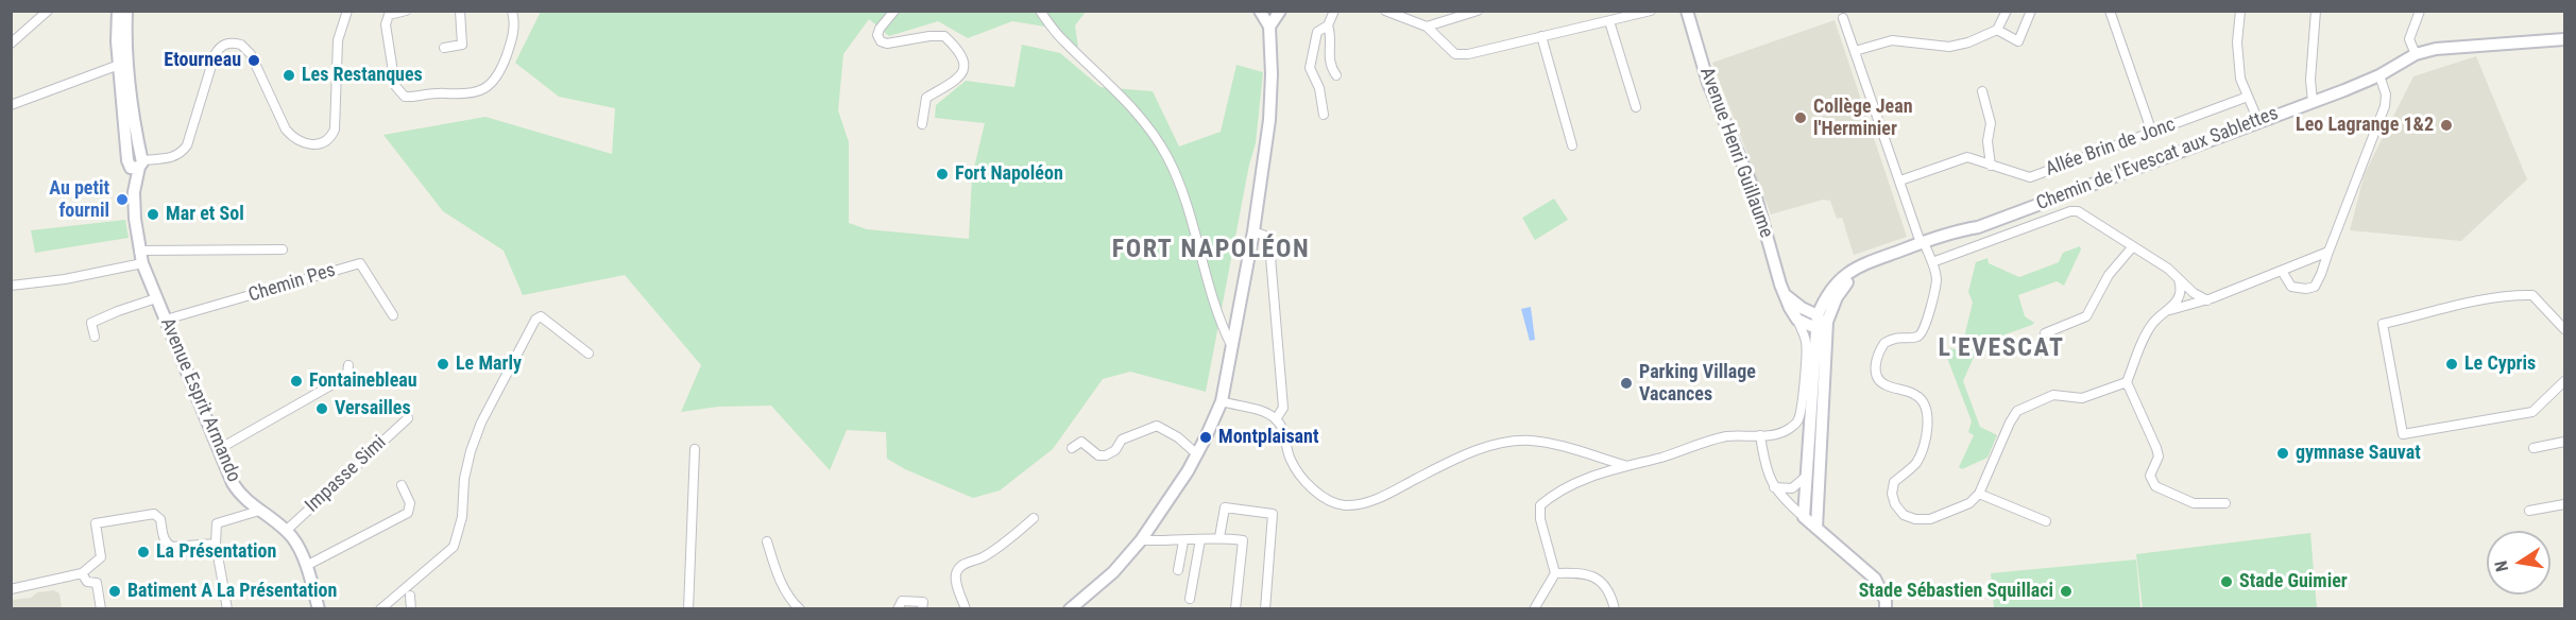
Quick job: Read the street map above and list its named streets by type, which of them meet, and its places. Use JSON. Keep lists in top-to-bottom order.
{
  "streets": {
    "street": [
      "Allée Brin de Jonc",
      "Avenue Henri Guillaume",
      "Chemin de l'Evescat aux Sablettes",
      "Chemin Pes",
      "Avenue Esprit Armando",
      "Impasse Simi"
    ]
  },
  "crossings": [
    ["Chemin Pes", "Avenue Esprit Armando"],
    ["Avenue Esprit Armando", "Impasse Simi"]
  ],
  "districts": ["FORT NAPOLÉON", "L'EVESCAT"],
  "places": [
    "Etourneau",
    "Les Restanques",
    "Collège Jean l'Herminier",
    "Leo Lagrange 1&2",
    "Fort Napoléon",
    "Au petit fournil",
    "Mar et Sol",
    "Le Marly",
    "Le Cypris",
    "Fontainebleau",
    "Parking Village Vacances",
    "Versailles",
    "Montplaisant",
    "gymnase Sauvat",
    "La Présentation",
    "Stade Guimier",
    "Batiment A La Présentation",
    "Stade Sébastien Squillaci"
  ],
  "north": "left"
}
